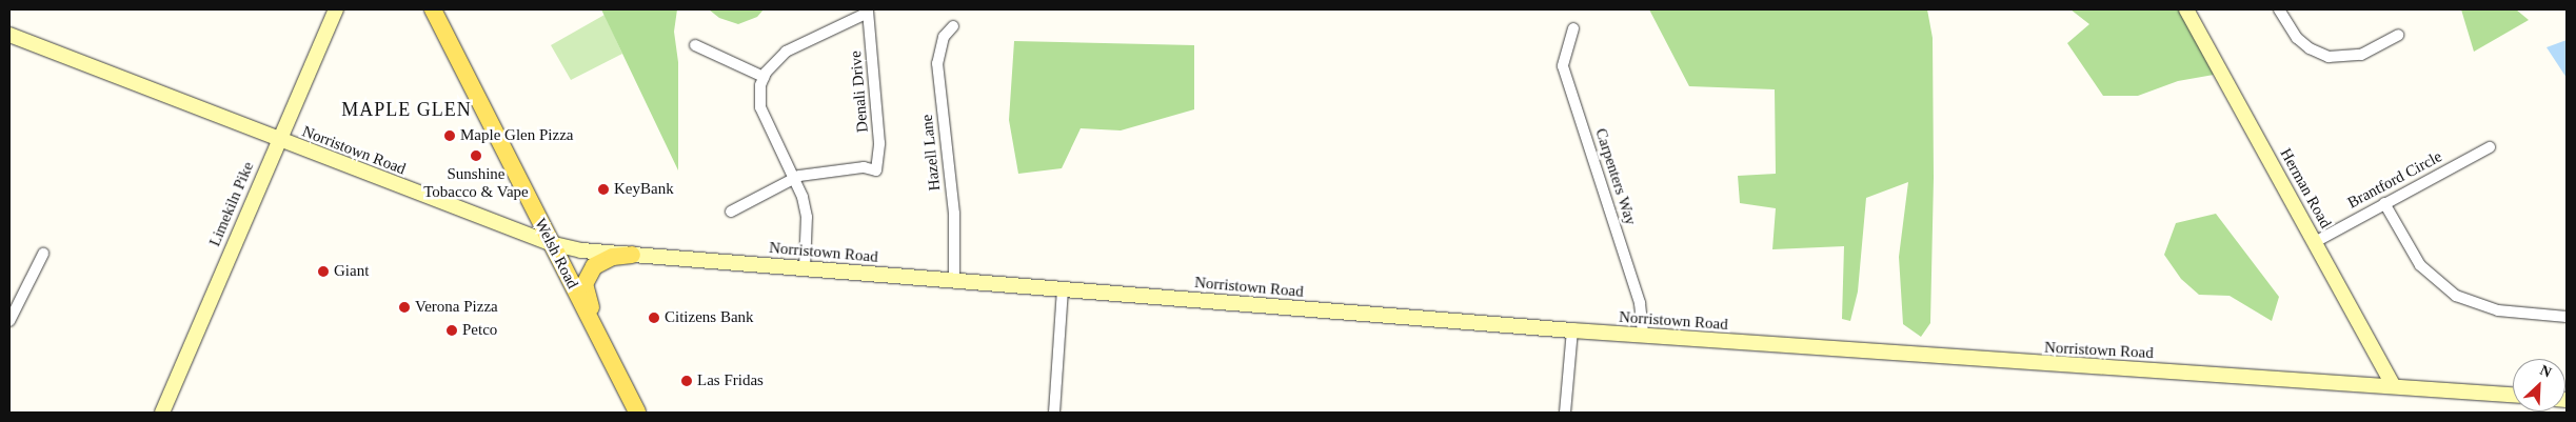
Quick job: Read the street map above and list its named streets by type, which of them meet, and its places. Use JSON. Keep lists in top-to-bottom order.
{
  "streets": {
    "main road": [
      "Norristown Road",
      "Herman Road",
      "Limekiln Pike",
      "Welsh Road"
    ],
    "street": [
      "Denali Drive",
      "Hazell Lane",
      "Carpenters Way",
      "Brantford Circle"
    ]
  },
  "crossings": [
    ["Norristown Road", "Hazell Lane"],
    ["Norristown Road", "Carpenters Way"],
    ["Norristown Road", "Herman Road"],
    ["Norristown Road", "Limekiln Pike"],
    ["Norristown Road", "Welsh Road"],
    ["Brantford Circle", "Herman Road"]
  ],
  "districts": ["MAPLE GLEN"],
  "places": [
    "Maple Glen Pizza",
    "Sunshine Tobacco & Vape",
    "KeyBank",
    "Giant",
    "Verona Pizza",
    "Citizens Bank",
    "Petco",
    "Las Fridas"
  ],
  "north": "top right"
}
